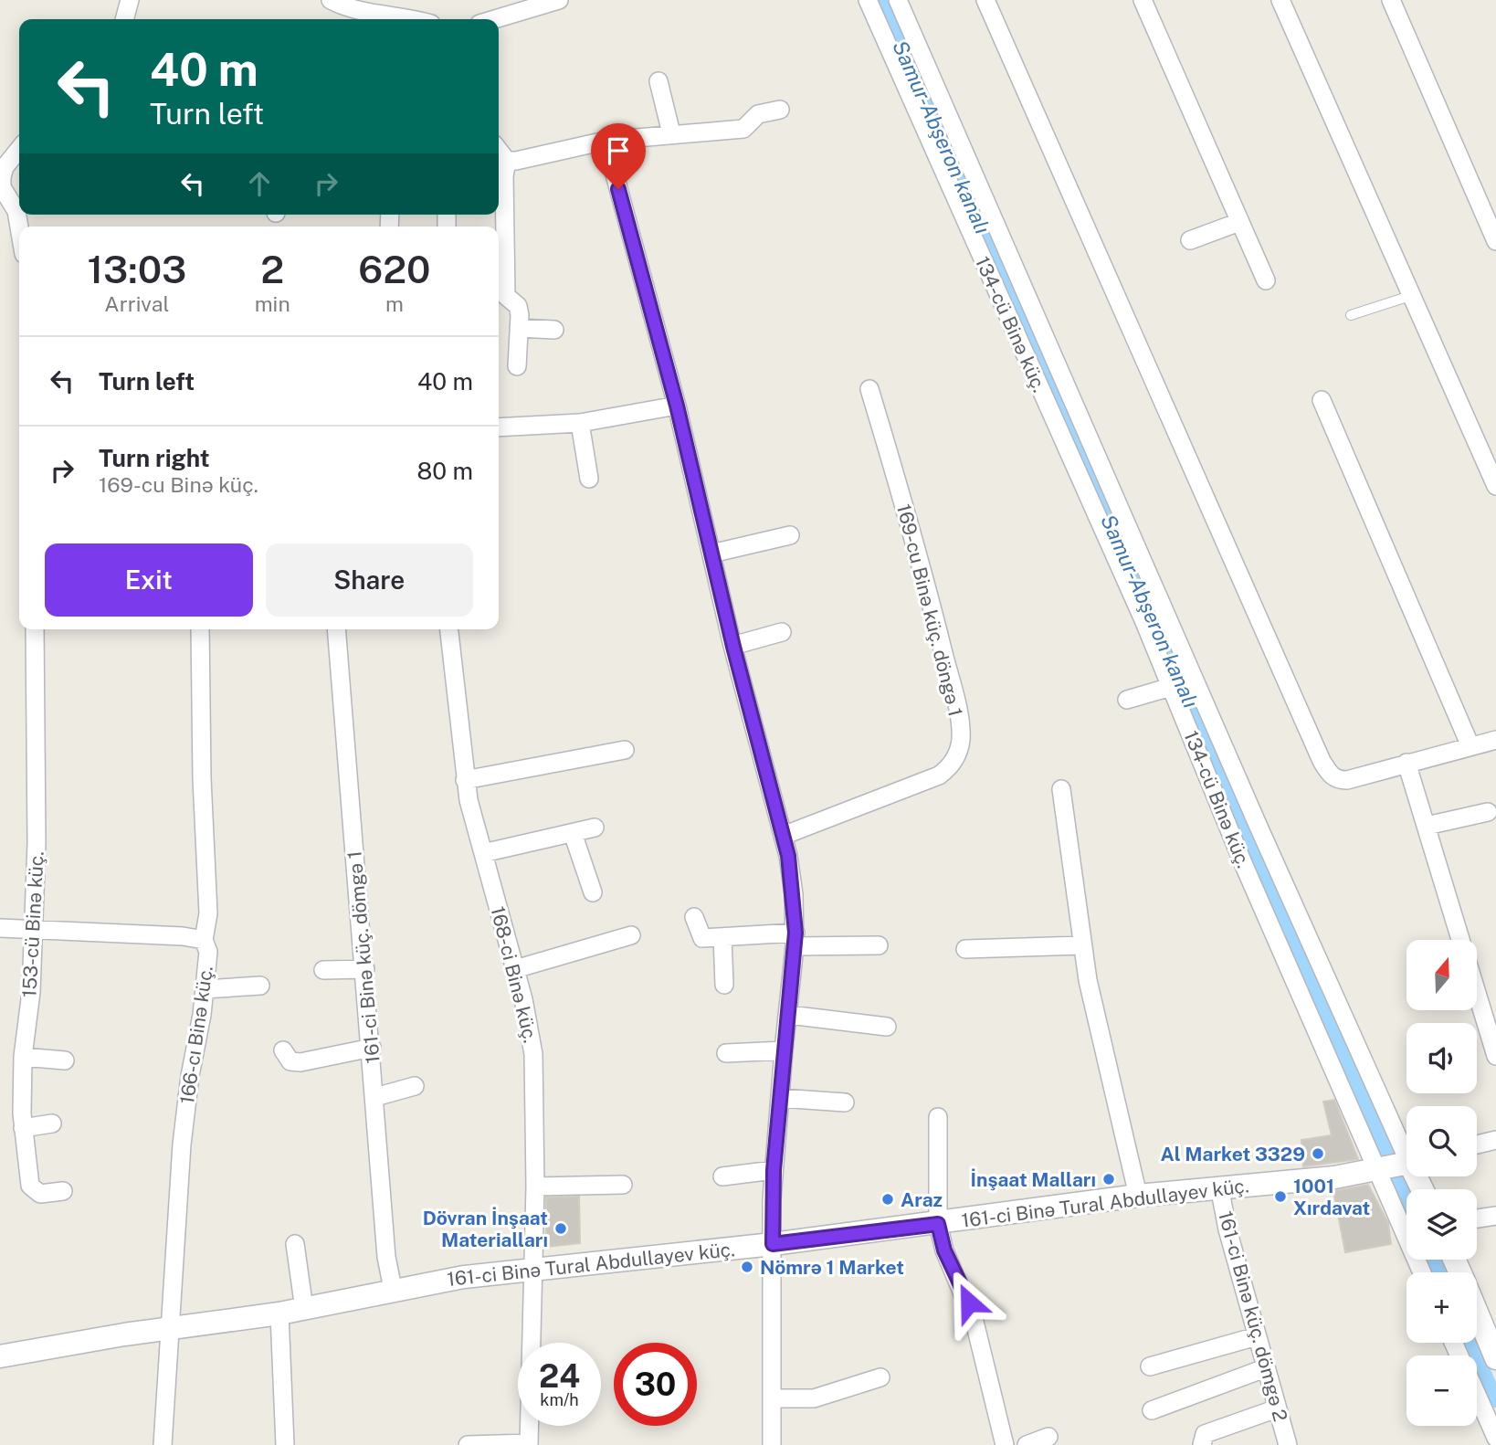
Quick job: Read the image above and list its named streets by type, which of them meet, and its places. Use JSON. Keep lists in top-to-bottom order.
{
  "streets": {
    "street": [
      "134-cü Binə küç.",
      "169-cu Binə küç. döngə 1",
      "153-cü Binə küç.",
      "161-ci Binə küç. dömgə 1",
      "168-ci Binə küç.",
      "166-cı Binə küç.",
      "161-ci Binə Tural Abdullayev küç.",
      "161-ci Binə küç. dömgə 2"
    ]
  },
  "crossings": [
    ["134-cü Binə küç.", "161-ci Binə Tural Abdullayev küç."],
    ["161-ci Binə küç. dömgə 1", "161-ci Binə Tural Abdullayev küç."],
    ["168-ci Binə küç.", "161-ci Binə Tural Abdullayev küç."],
    ["166-cı Binə küç.", "161-ci Binə Tural Abdullayev küç."],
    ["161-ci Binə Tural Abdullayev küç.", "161-ci Binə küç. dömgə 2"]
  ],
  "water": ["Samur-Abşeron kanalı"],
  "places": [
    "Al Market 3329",
    "İnşaat Malları",
    "1001 Xırdavat",
    "Araz",
    "Dövran İnşaat Materialları",
    "Nömrə 1 Market"
  ],
  "north": "top",
  "page": {
    "turn": ["40 m", "Turn left"],
    "eta": [
      "13:03",
      "Arrival",
      "2",
      "min",
      "620",
      "m"
    ],
    "list": [
      {
        "name": "Turn left",
        "value": "40 m"
      },
      {
        "name": "Turn right",
        "note": "169-cu Binə küç.",
        "value": "80 m"
      }
    ],
    "buttons": ["Exit", "Share"],
    "map_buttons": ["+", "−"],
    "speed": "24 km/h",
    "limit": "30"
  }
}
